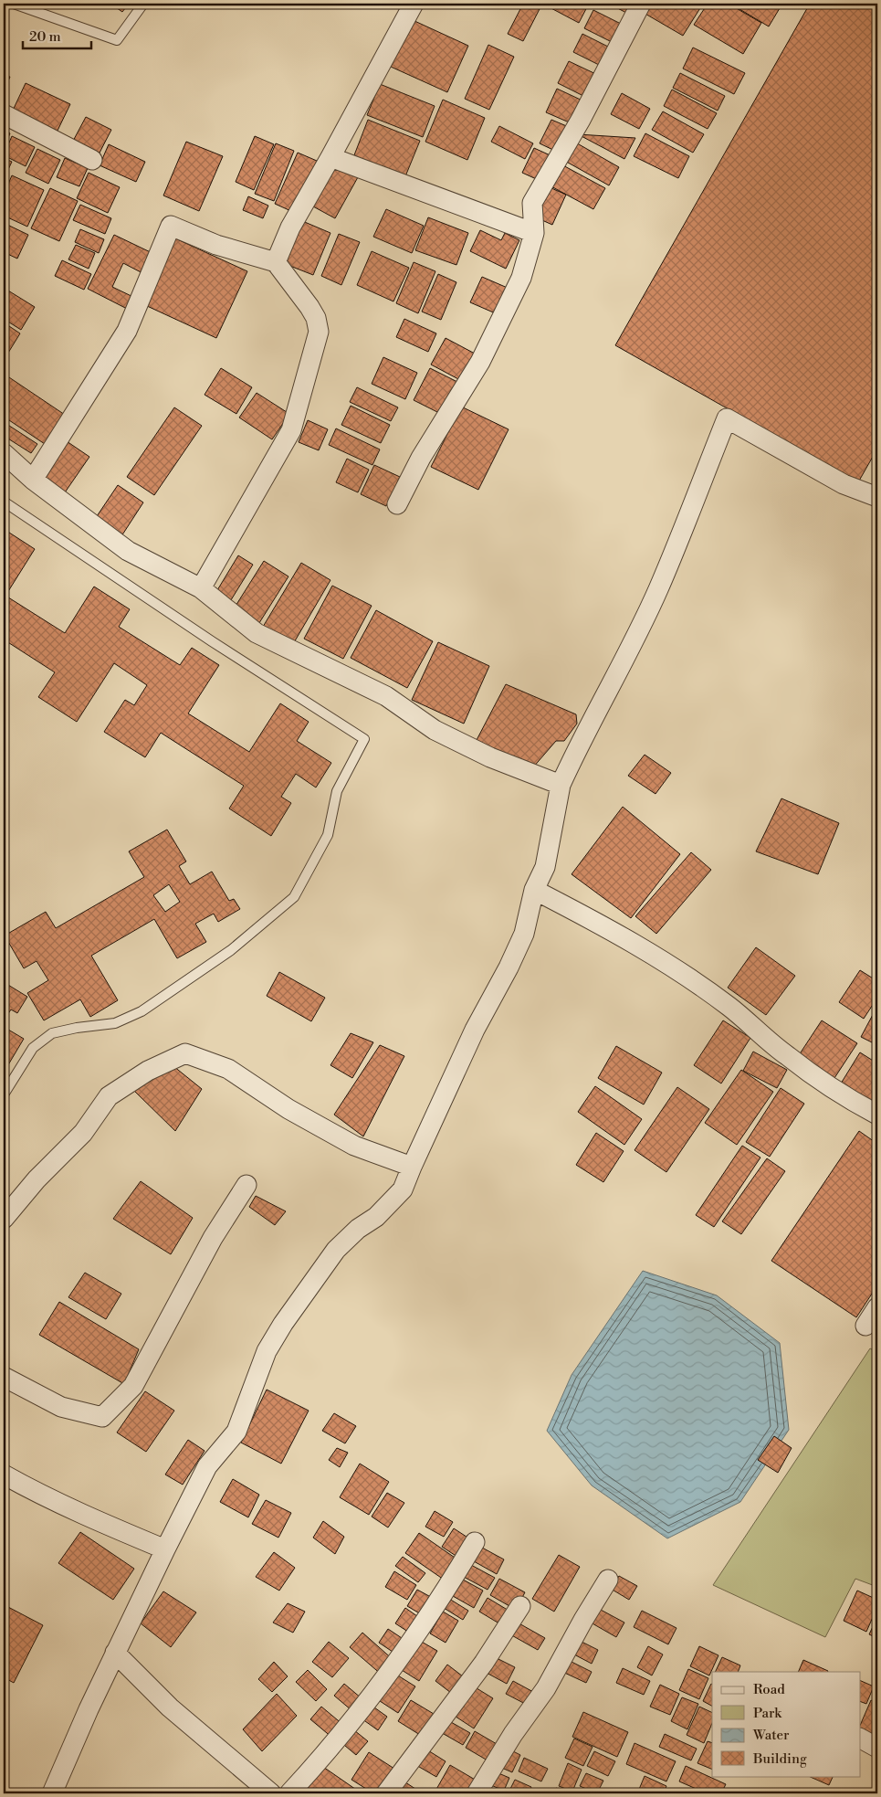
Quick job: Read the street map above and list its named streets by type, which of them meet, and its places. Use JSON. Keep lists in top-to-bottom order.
{
  "legend": [
    "Road",
    "Park",
    "Water",
    "Building"
  ],
  "scale_bar": "20 m"
}
